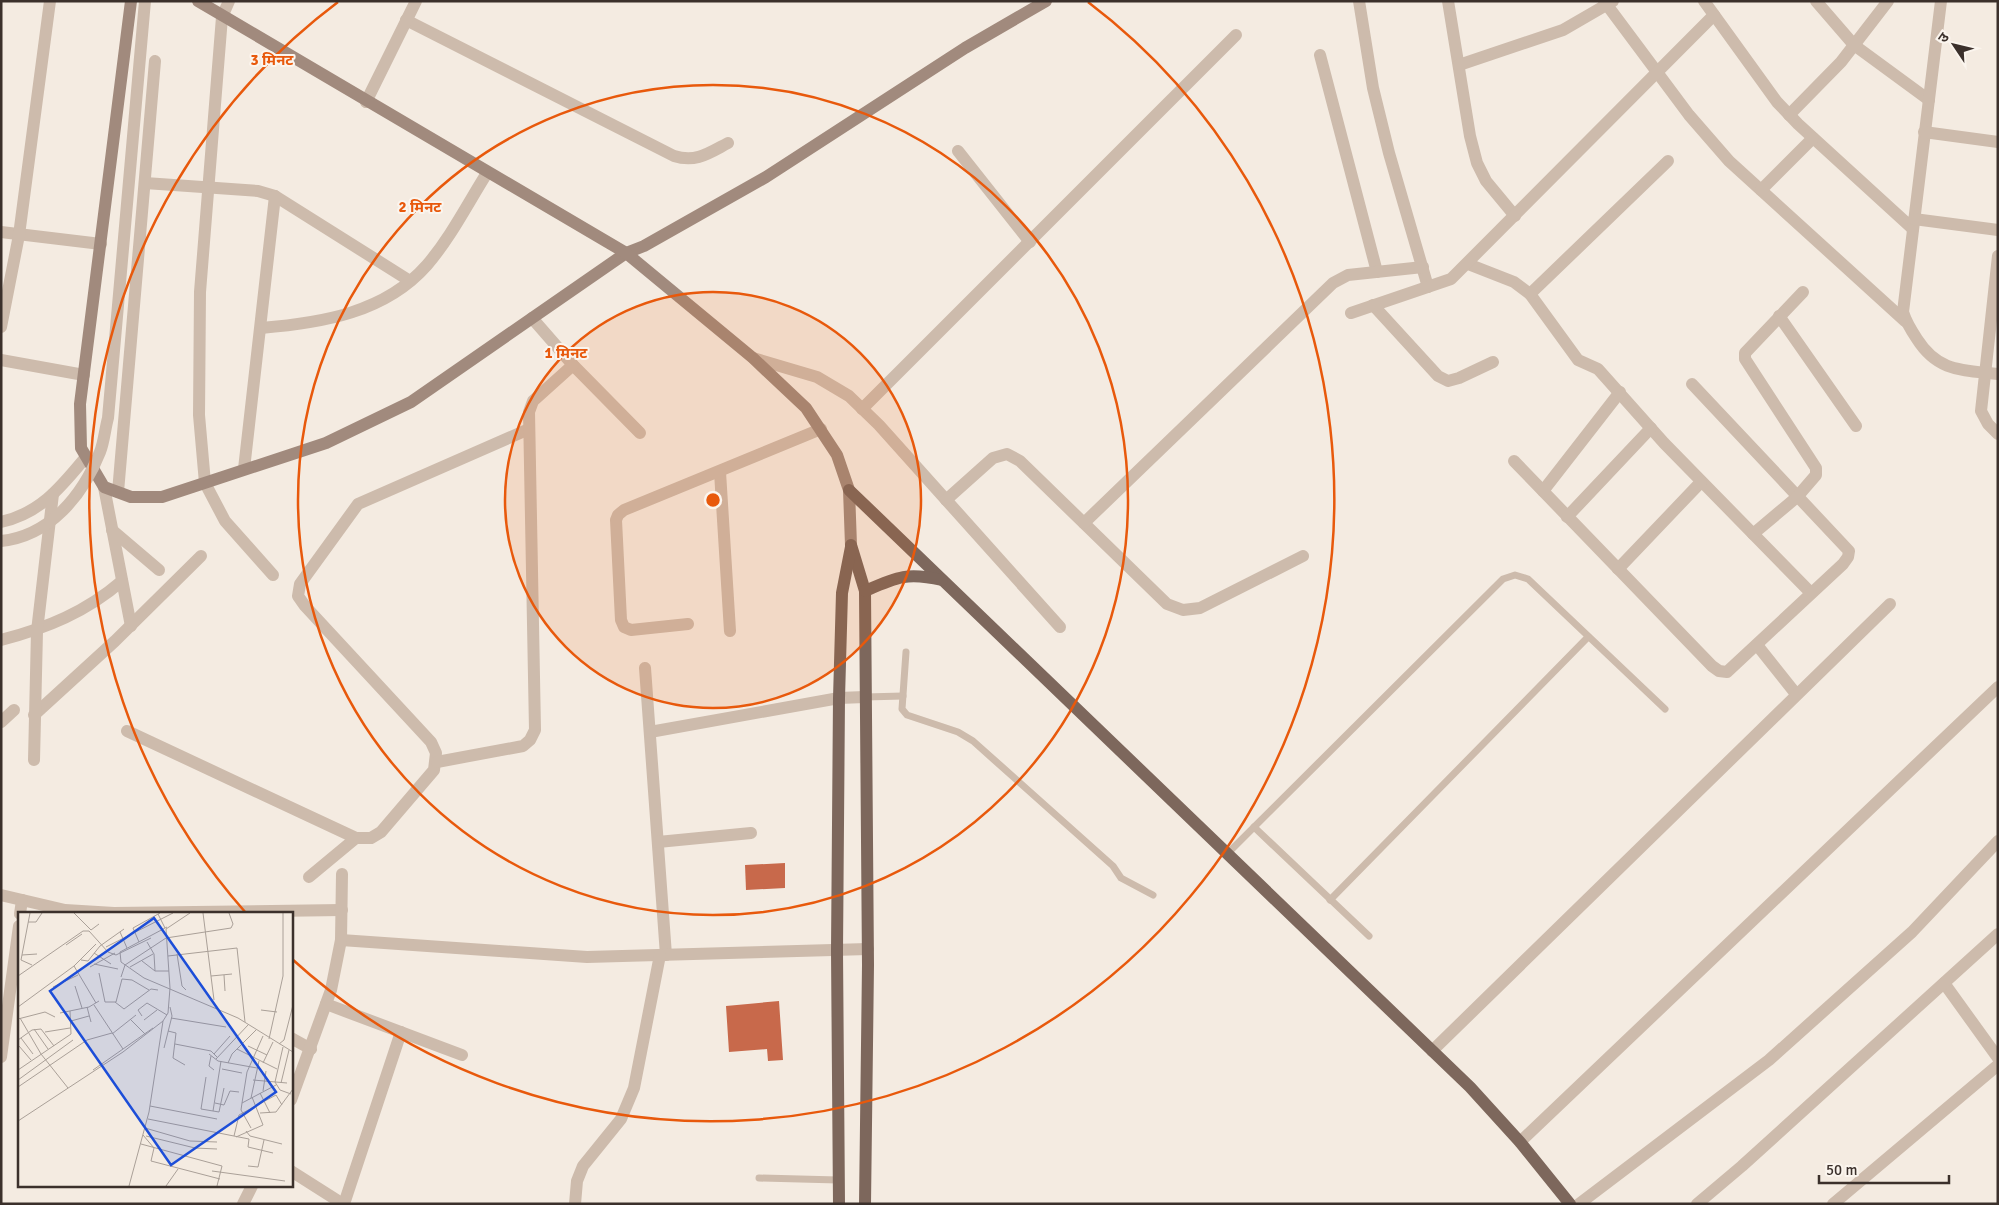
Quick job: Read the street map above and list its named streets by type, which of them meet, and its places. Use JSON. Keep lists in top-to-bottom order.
{
  "scale_bar": "50 m",
  "north": "top left",
  "rings": ["3 मिनट", "2 मिनट", "1 मिनट"]
}
